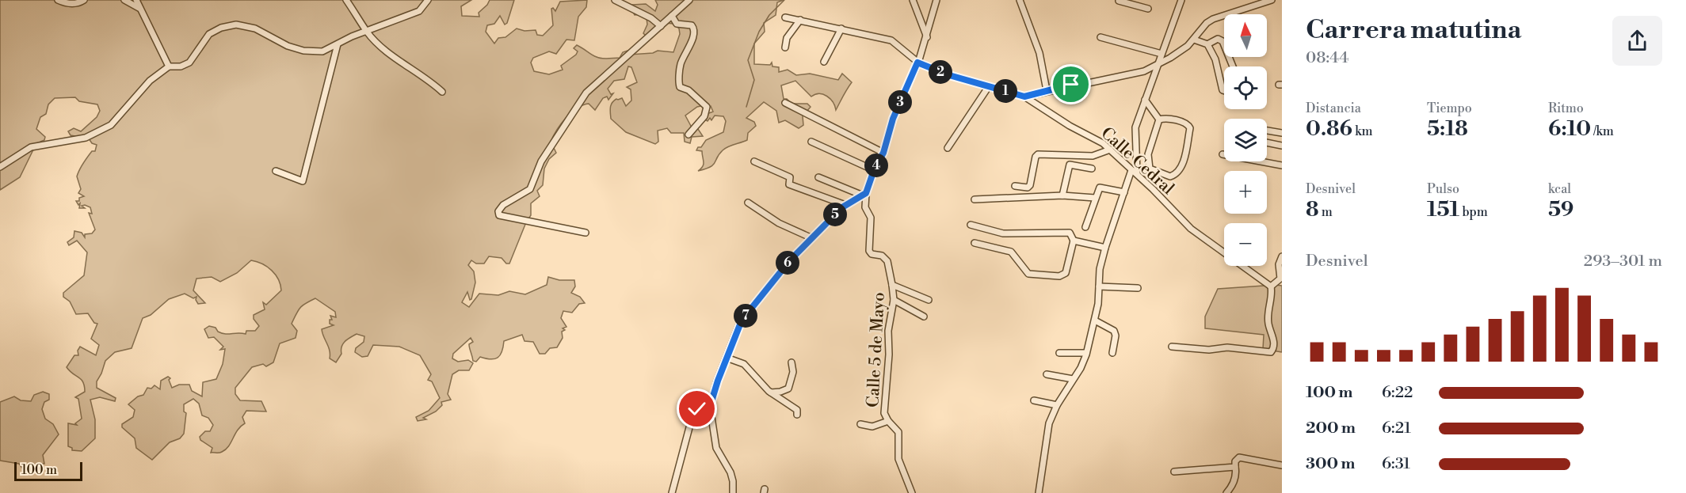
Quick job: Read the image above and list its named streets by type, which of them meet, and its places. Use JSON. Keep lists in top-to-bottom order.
{
  "streets": {
    "street": ["Calle Cedral", "Calle 5 de Mayo"]
  },
  "crossings": [
    ["Calle Cedral", "Calle 5 de Mayo"]
  ],
  "scale_bar": "100 m",
  "north": "top",
  "page": {
    "heading": ["Carrera matutina", "08:44"],
    "map_buttons": ["+", "−"],
    "pins": [
      "2",
      "1",
      "3",
      "4",
      "5",
      "6",
      "7"
    ],
    "stats": [
      ["Distancia", "0.86 km"],
      ["Tiempo", "5:18"],
      ["Ritmo", "6:10 /km"],
      ["Desnivel", "8 m"],
      ["Pulso", "151 bpm"],
      ["kcal", "59"]
    ],
    "chart": ["Desnivel", "293–301 m"],
    "list": [
      {
        "name": "100 m",
        "note": "6:22"
      },
      {
        "name": "200 m",
        "note": "6:21"
      },
      {
        "name": "300 m",
        "note": "6:31"
      }
    ],
    "scale": "100 m"
  }
}
